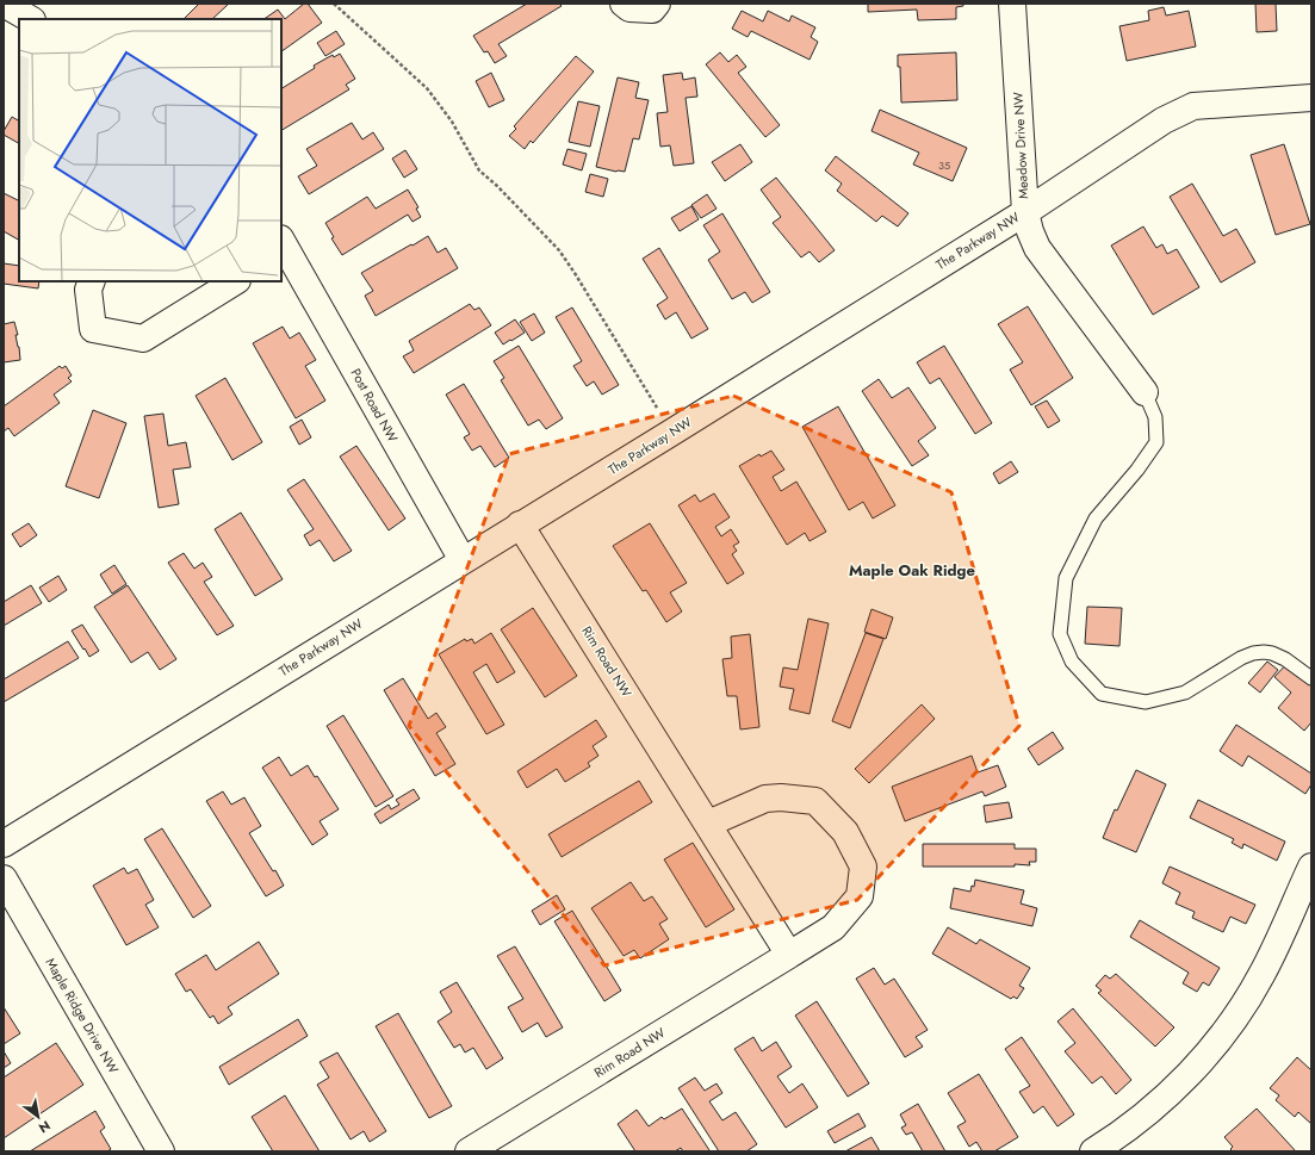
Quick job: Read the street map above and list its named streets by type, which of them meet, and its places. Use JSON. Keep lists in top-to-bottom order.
{
  "streets": {
    "street": [
      "Meadow Drive NW",
      "The Parkway NW",
      "Post Road NW",
      "Rim Road NW",
      "Maple Ridge Drive NW"
    ]
  },
  "crossings": [
    ["Meadow Drive NW", "The Parkway NW"],
    ["The Parkway NW", "Post Road NW"],
    ["The Parkway NW", "Rim Road NW"]
  ],
  "districts": ["Maple Oak Ridge"],
  "house_numbers": ["35"],
  "north": "bottom right"
}
